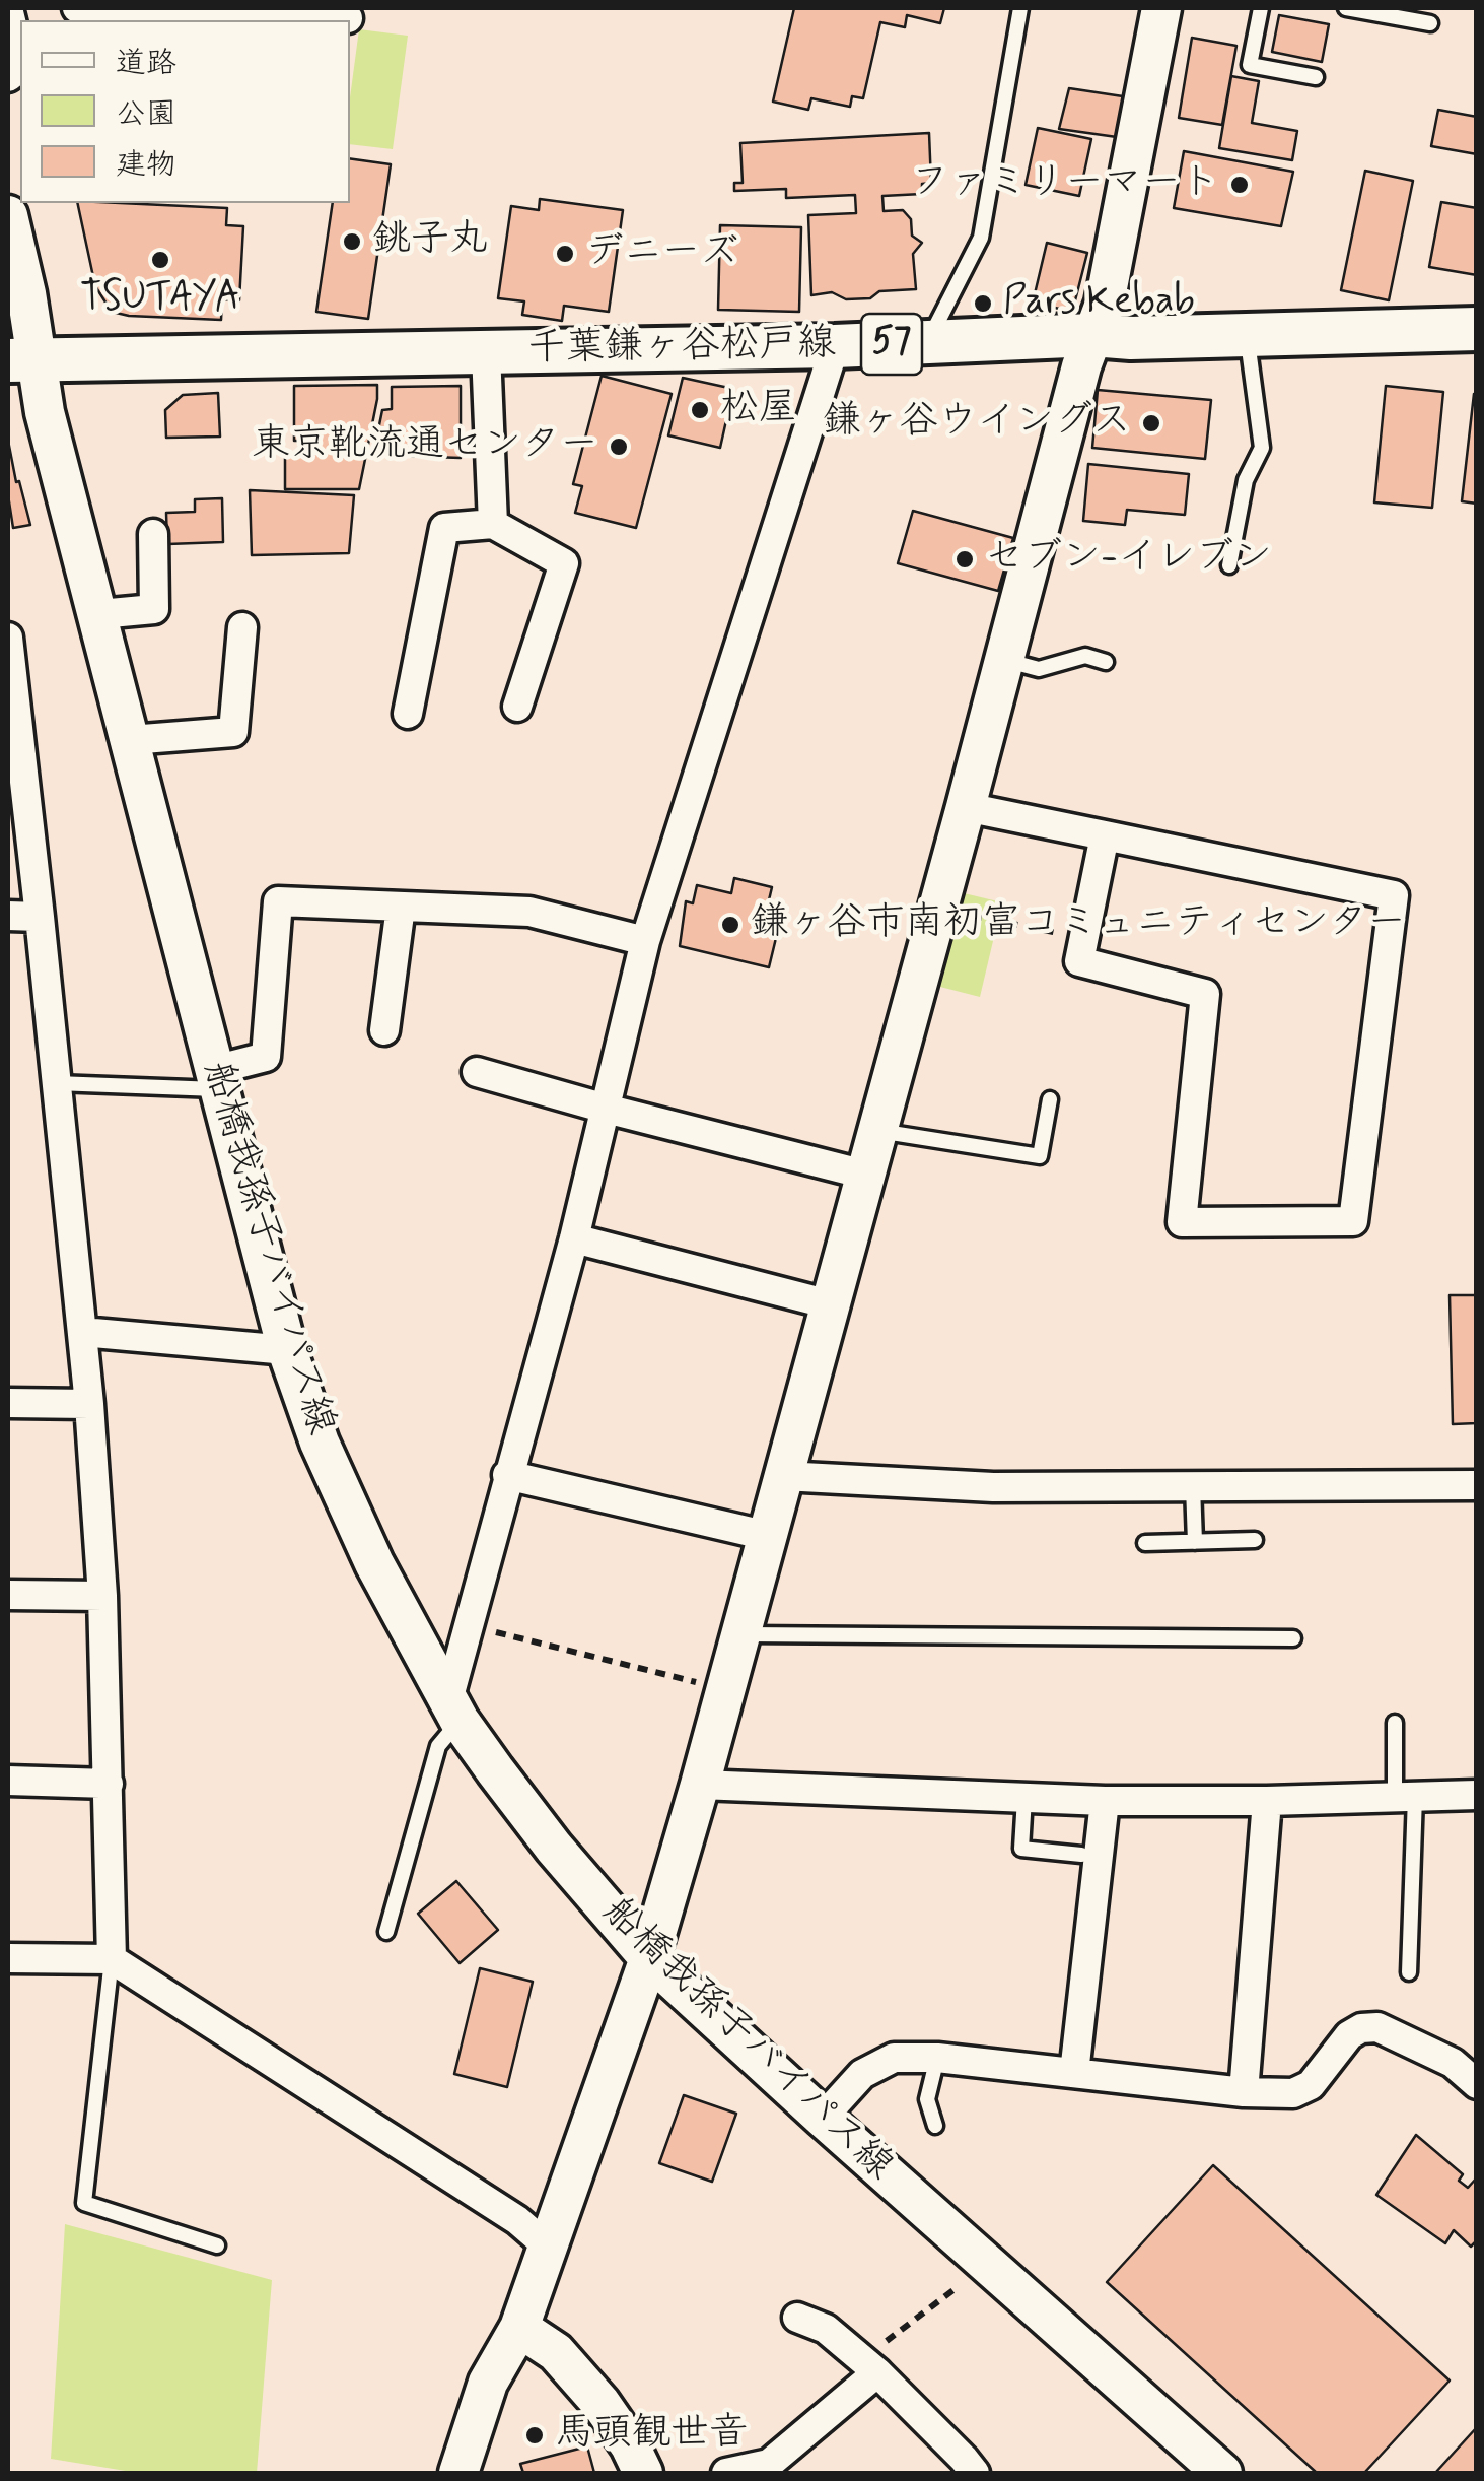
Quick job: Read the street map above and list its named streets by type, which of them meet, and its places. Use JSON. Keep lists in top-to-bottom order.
{
  "streets": {
    "main road": ["57", "千葉鎌ヶ谷松戸線"],
    "street": ["船橋我孫子バイパス線"]
  },
  "crossings": [
    ["千葉鎌ヶ谷松戸線", "船橋我孫子バイパス線"]
  ],
  "places": [
    "ファミリーマート",
    "銚子丸",
    "デニーズ",
    "TSUTAYA",
    "Pars Kebab",
    "松屋",
    "鎌ヶ谷ウイングス",
    "東京靴流通センター",
    "セブン-イレブン",
    "鎌ヶ谷市南初富コミュニティセンター",
    "馬頭観世音"
  ],
  "legend": ["道路", "公園", "建物"]
}
